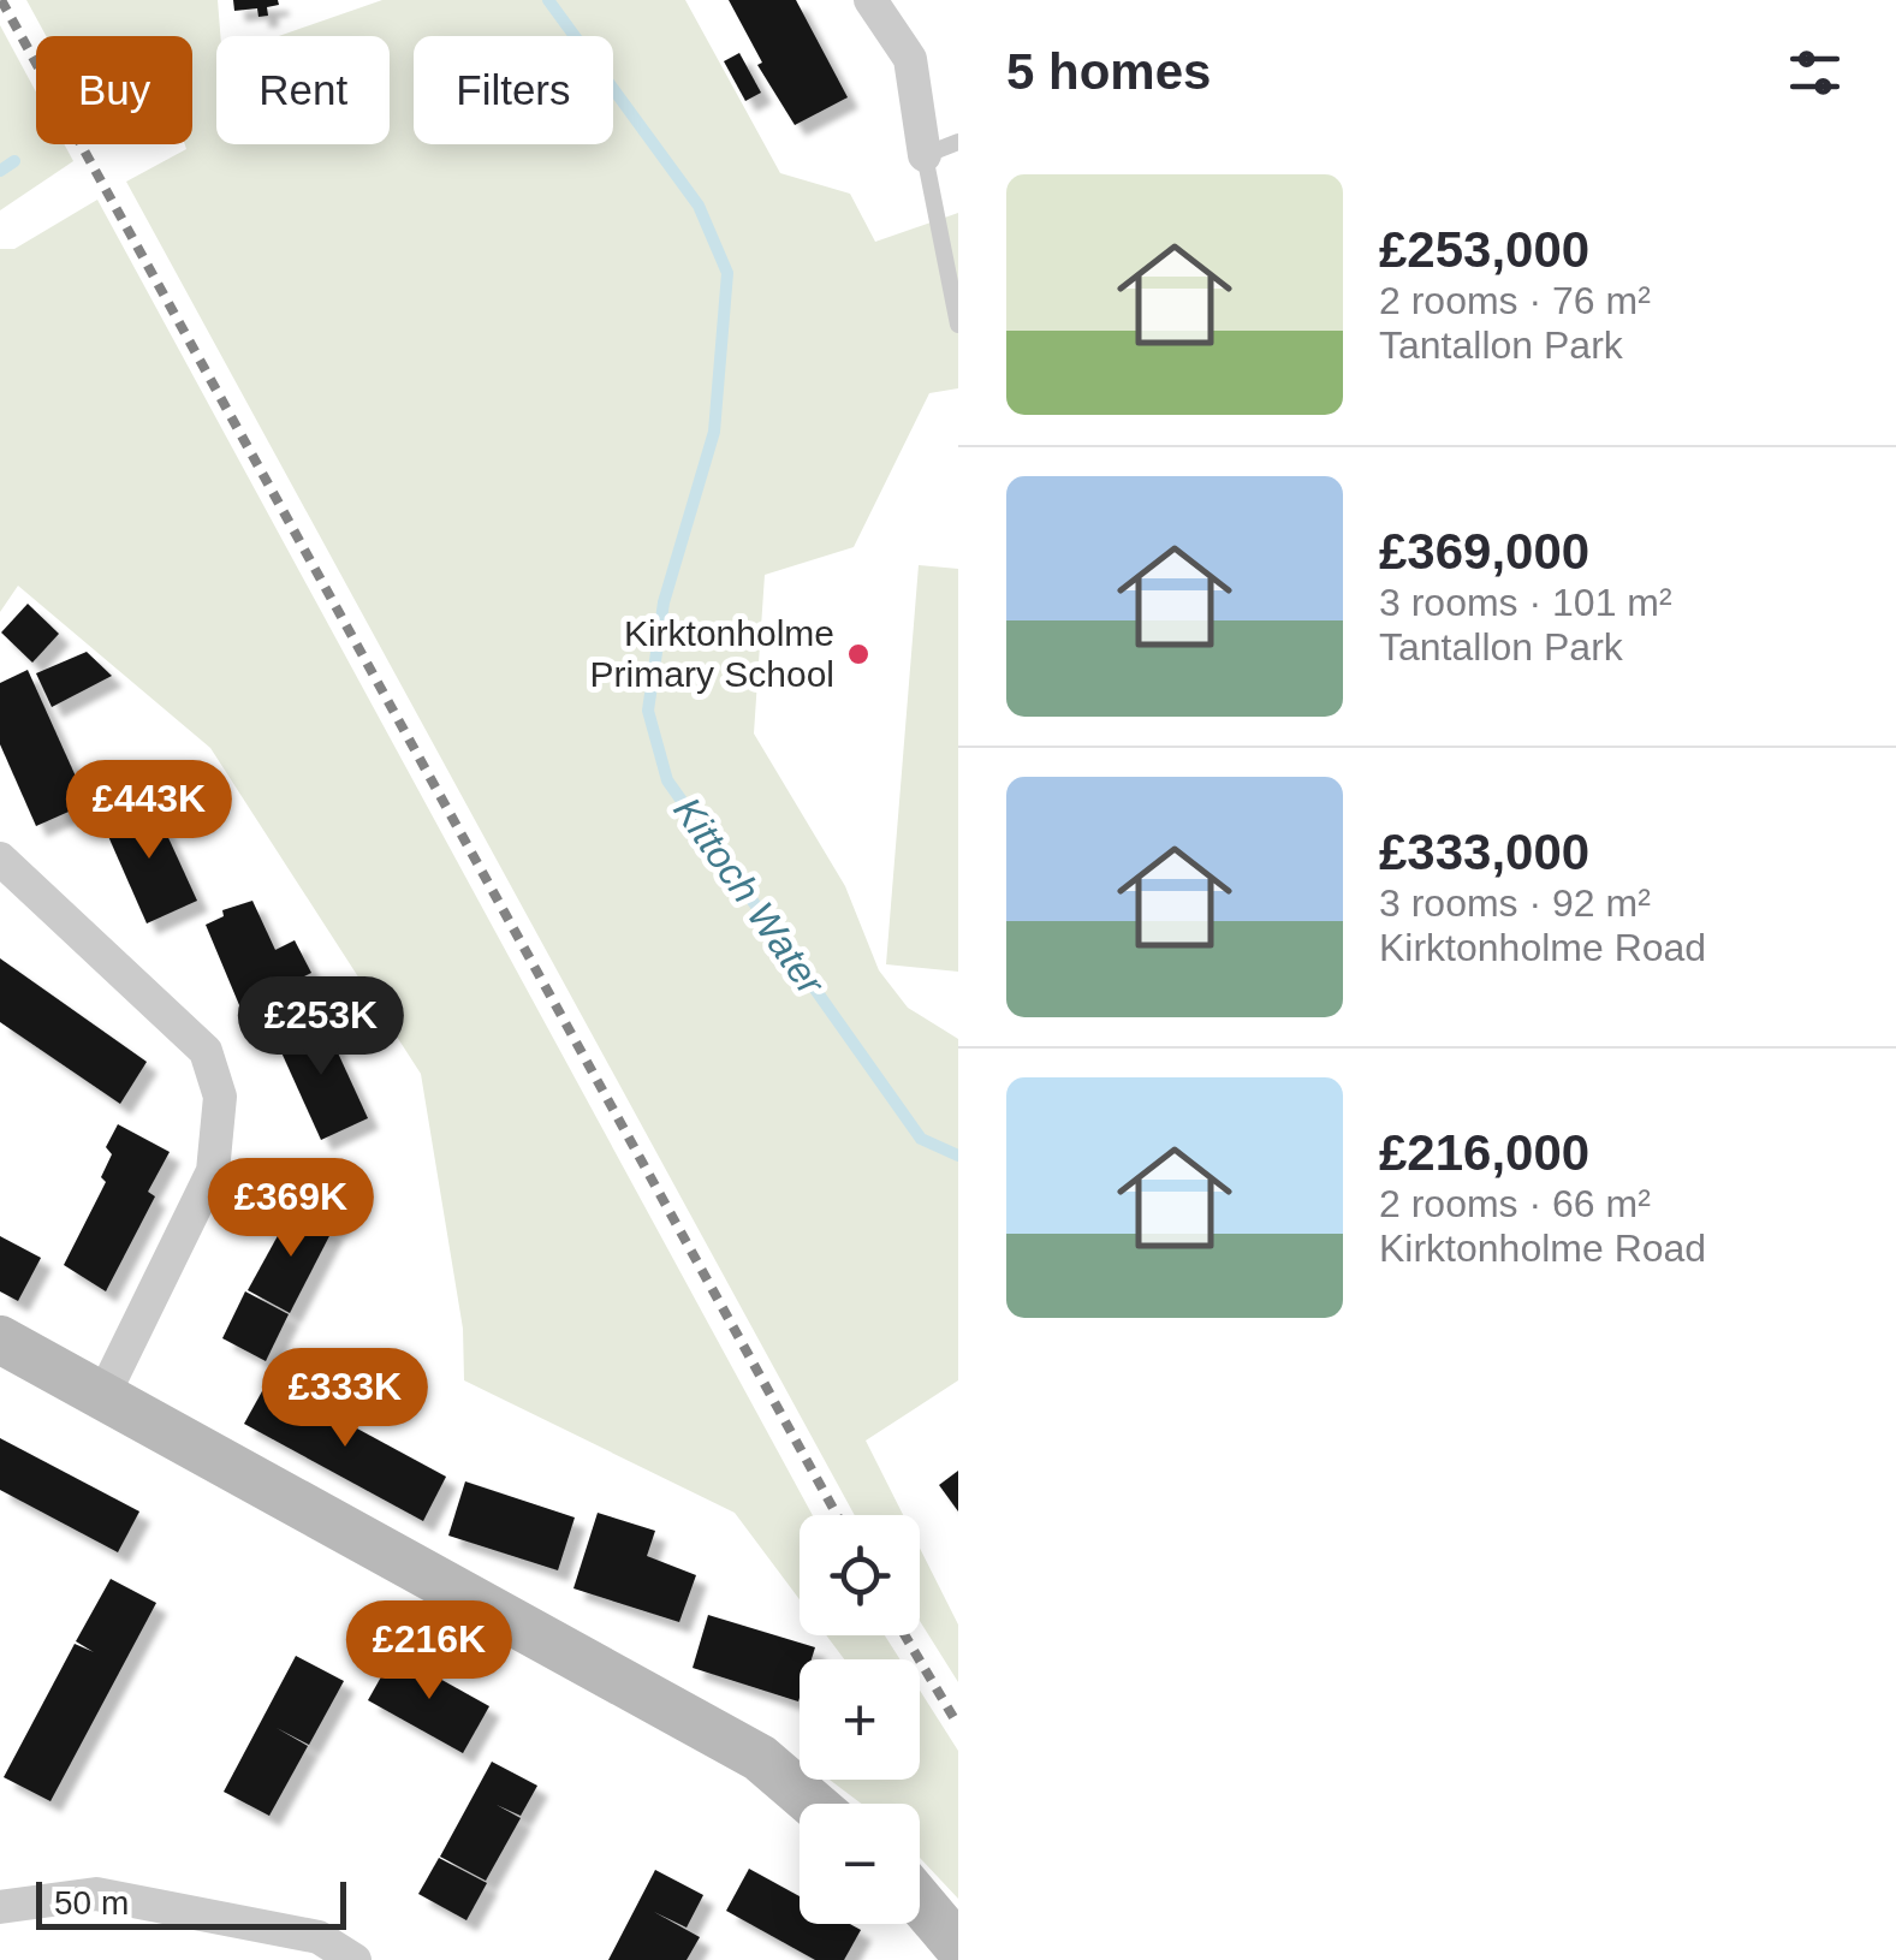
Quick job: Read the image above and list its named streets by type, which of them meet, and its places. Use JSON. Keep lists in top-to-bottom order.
{
  "water": ["Kittoch Water"],
  "places": ["Kirktonholme Primary School"],
  "scale_bar": "50 m",
  "page": {
    "heading": "5 homes",
    "chip": ["Buy", "Rent", "Filters"],
    "list": [
      {
        "name": "£253,000",
        "note": "2 rooms · 76 m² · Tantallon Park"
      },
      {
        "name": "£369,000",
        "note": "3 rooms · 101 m² · Tantallon Park"
      },
      {
        "name": "£333,000",
        "note": "3 rooms · 92 m² · Kirktonholme Road"
      },
      {
        "name": "£216,000",
        "note": "2 rooms · 66 m² · Kirktonholme Road"
      }
    ],
    "price": [
      "£443K",
      "£253K",
      "£369K",
      "£333K",
      "£216K"
    ],
    "map_buttons": ["+", "−"],
    "scale": "50 m"
  }
}
